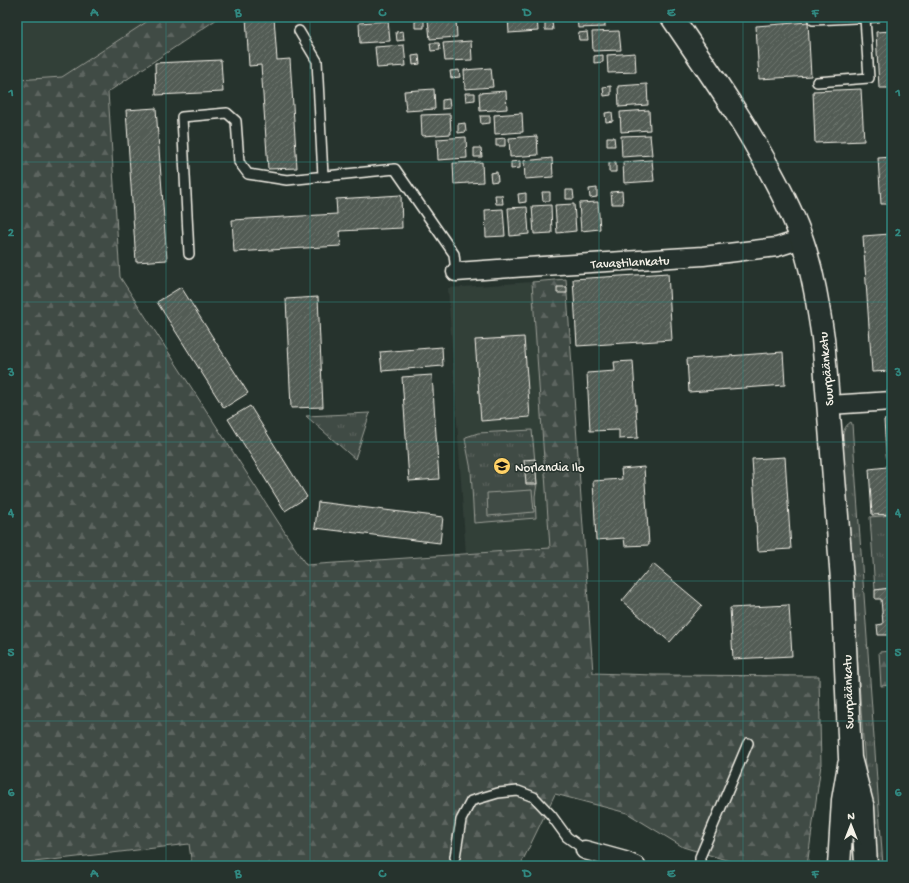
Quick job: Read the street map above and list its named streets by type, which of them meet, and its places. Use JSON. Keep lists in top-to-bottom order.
{
  "streets": {
    "street": ["Tavastilankatu", "Suurpäänkatu"]
  },
  "crossings": [
    ["Tavastilankatu", "Suurpäänkatu"]
  ],
  "places": {
    "school or university": ["Norlandia Ilo"]
  },
  "north": "top",
  "grid": {
    "columns": [
      "A",
      "B",
      "C",
      "D",
      "E",
      "F"
    ],
    "rows": [
      "1",
      "2",
      "3",
      "4",
      "5",
      "6"
    ]
  }
}
